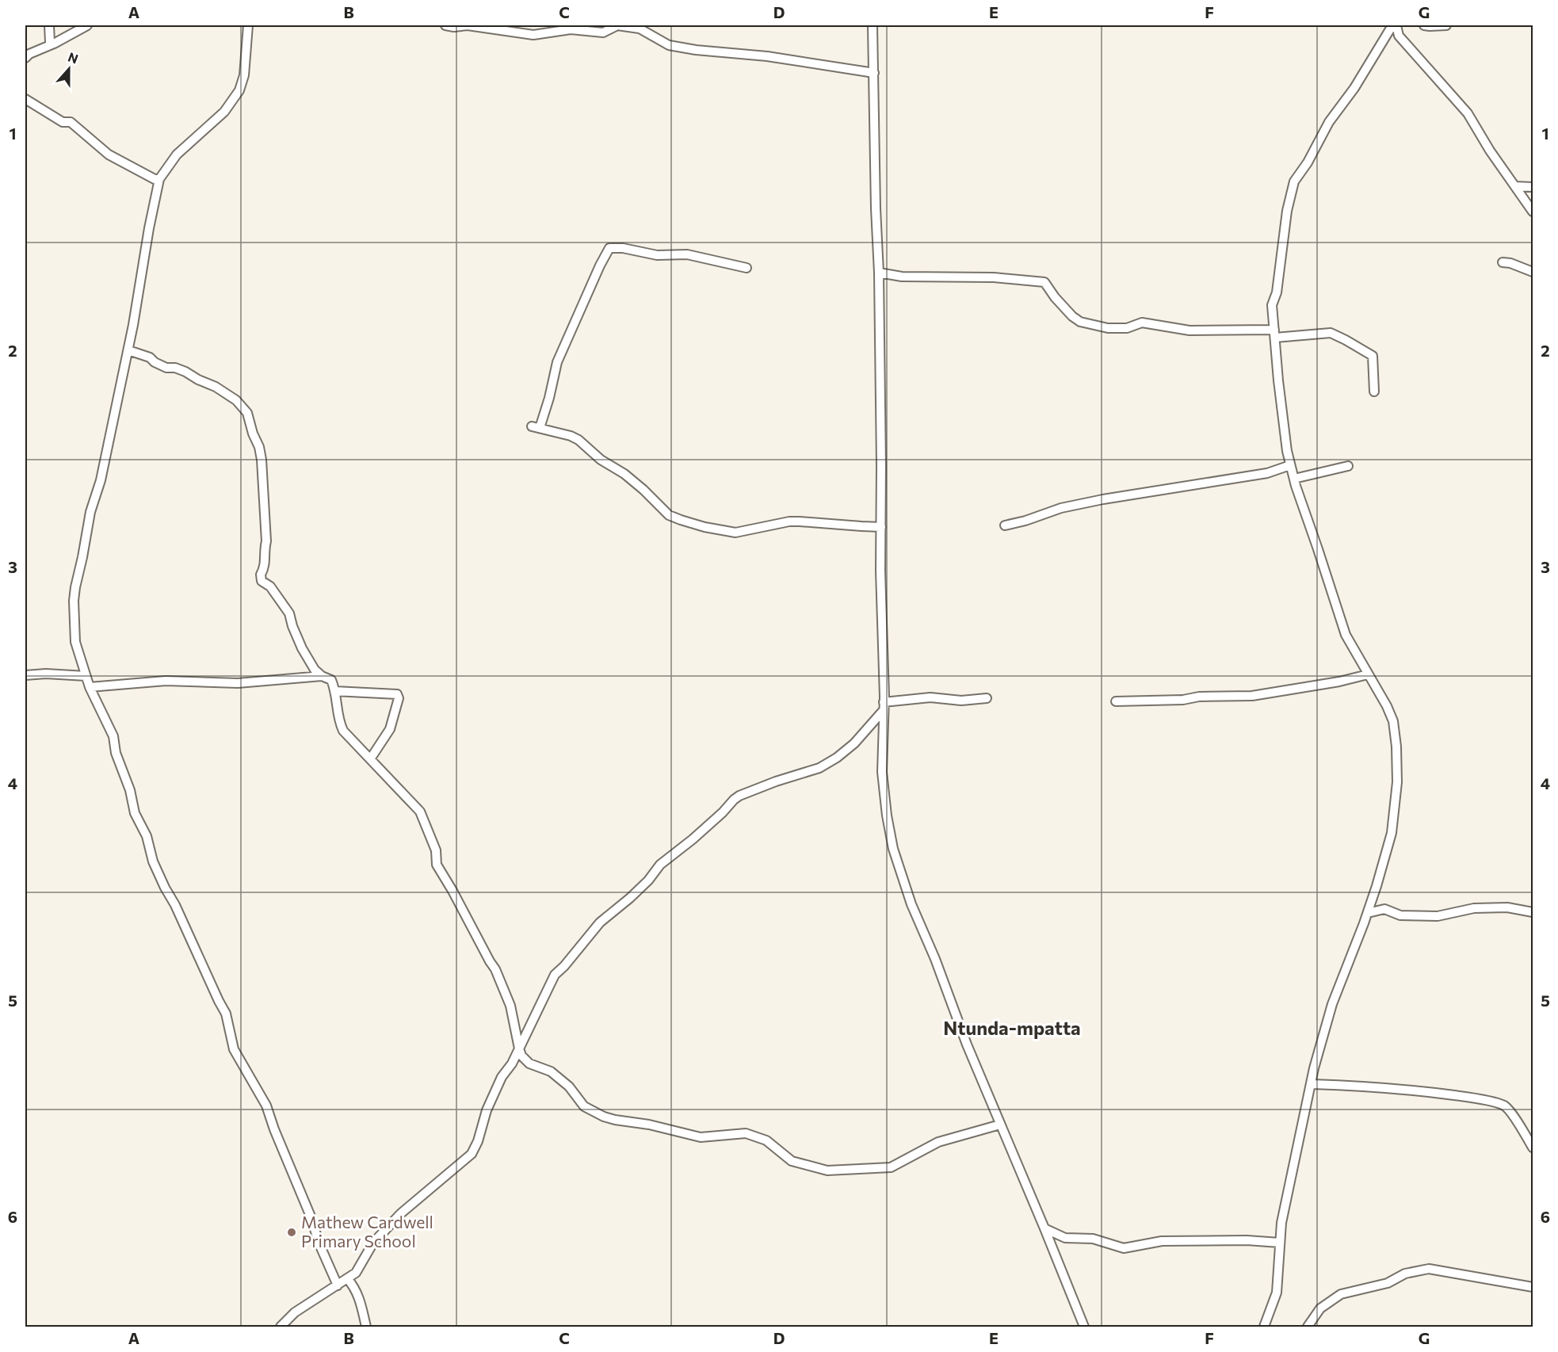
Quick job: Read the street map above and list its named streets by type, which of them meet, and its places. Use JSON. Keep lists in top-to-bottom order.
{
  "districts": ["Ntunda-mpatta"],
  "places": ["Mathew Cardwell Primary School"],
  "north": "top",
  "grid": {
    "columns": [
      "A",
      "B",
      "C",
      "D",
      "E",
      "F",
      "G"
    ],
    "rows": [
      "1",
      "2",
      "3",
      "4",
      "5",
      "6"
    ]
  }
}
